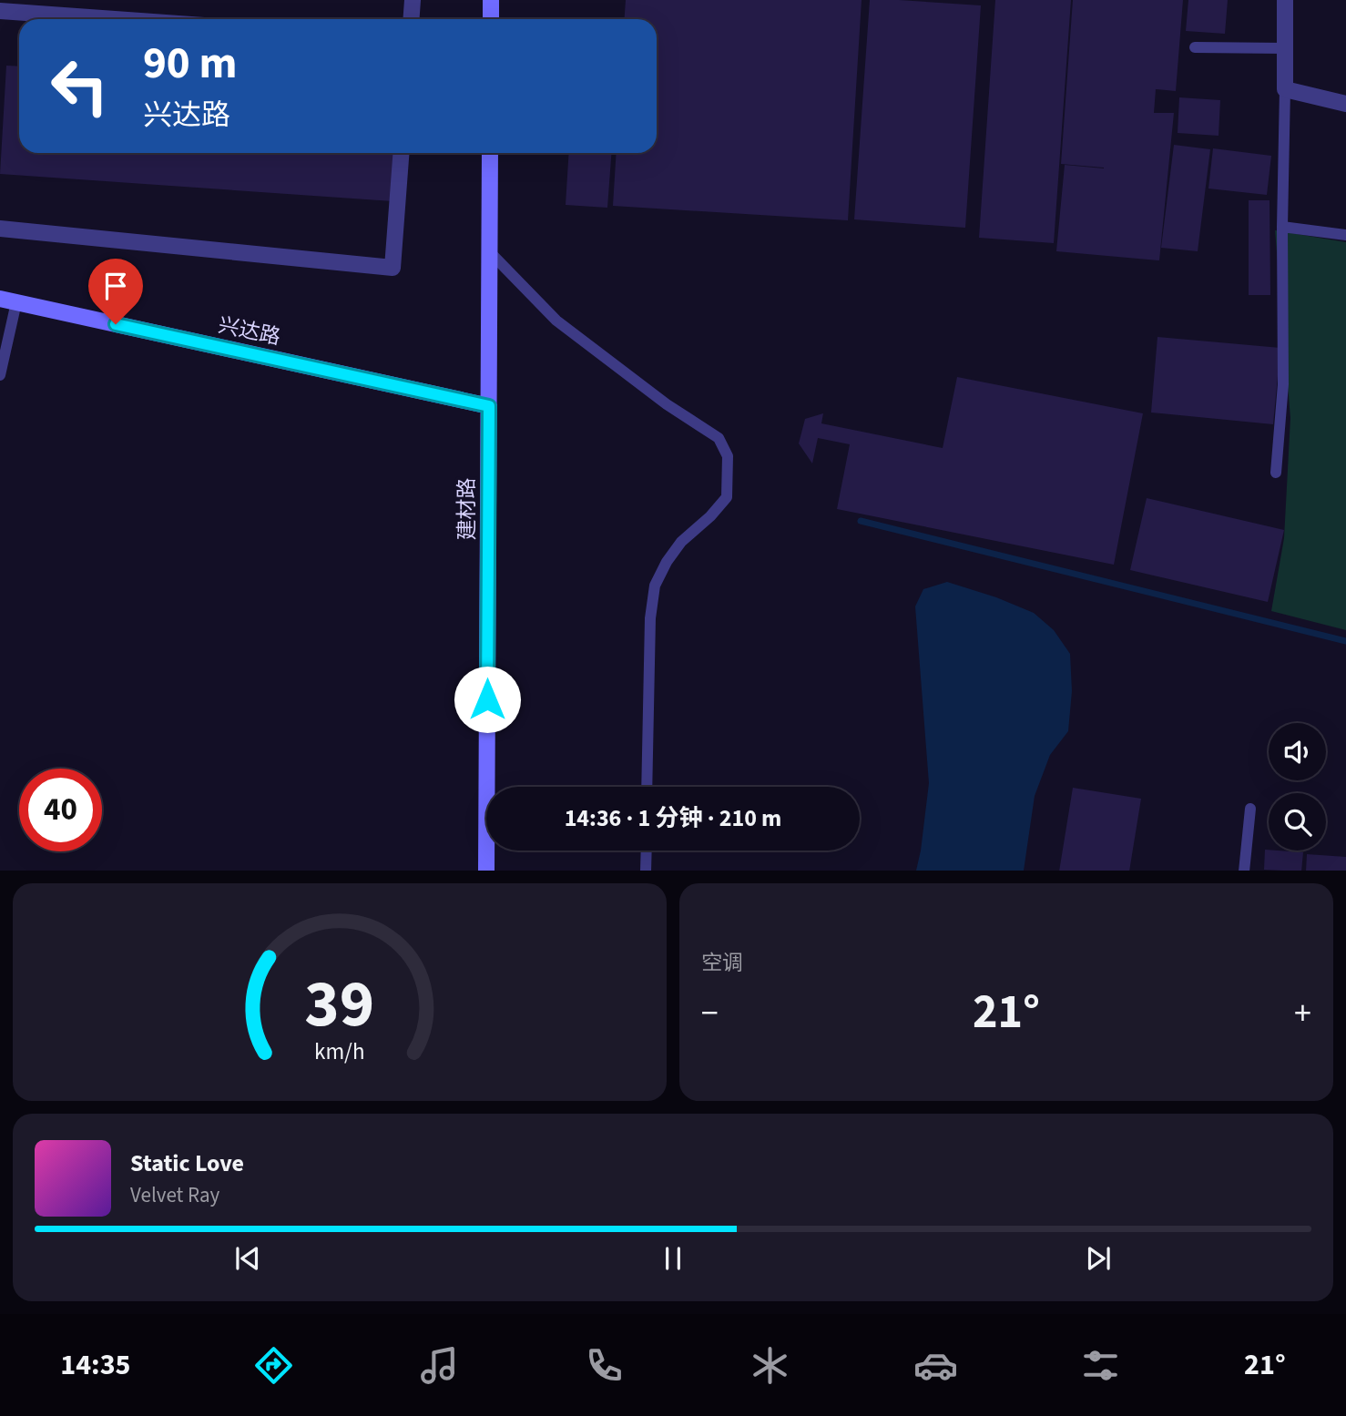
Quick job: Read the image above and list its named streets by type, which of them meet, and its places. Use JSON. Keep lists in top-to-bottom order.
{
  "streets": {
    "street": ["兴达路", "建材路"]
  },
  "crossings": [
    ["兴达路", "建材路"]
  ],
  "page": {
    "turn": ["90 m", "兴达路"],
    "limit": "40",
    "trip": "14:36 · 1 分钟 · 210 m",
    "tile": "空调",
    "heat": ["−", "21°", "+"],
    "song": ["Static Love", "Velvet Ray"],
    "tabs": ["14:35", "21°"],
    "gauge": ["39", "km/h"]
  }
}
